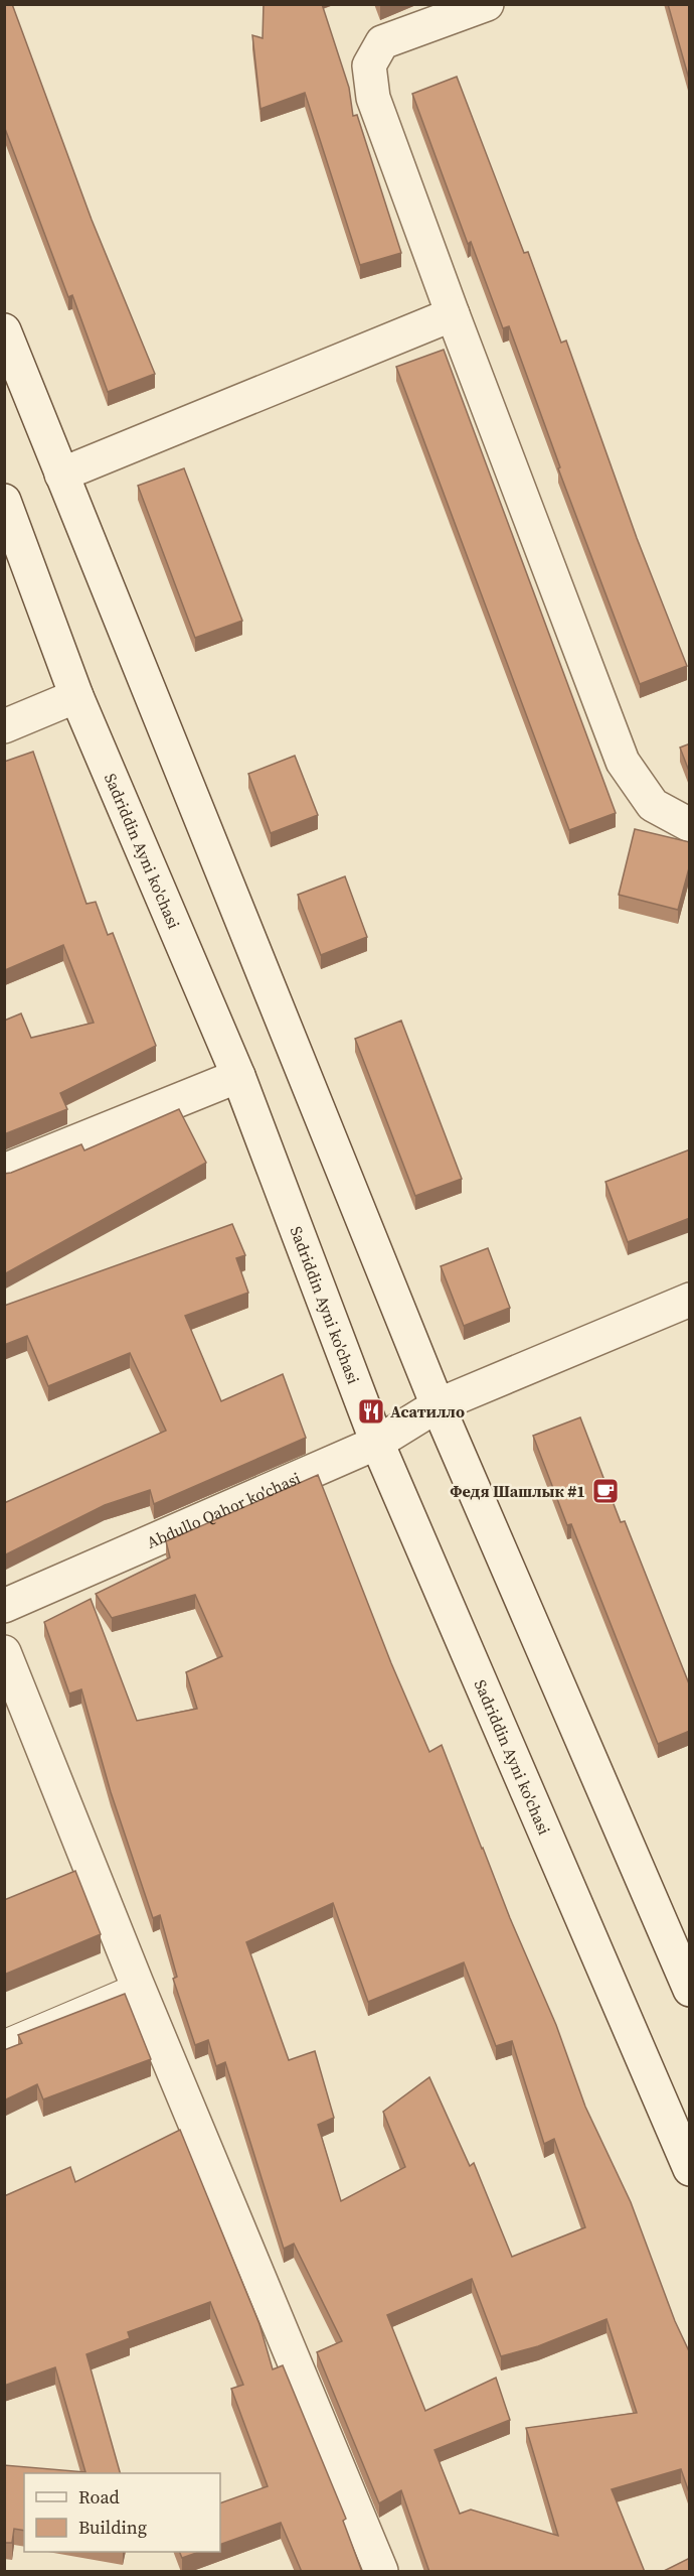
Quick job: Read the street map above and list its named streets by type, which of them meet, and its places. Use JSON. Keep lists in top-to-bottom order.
{
  "streets": {
    "main road": ["Sadriddin Ayni ko'chasi", "Abdullo Qahor ko'chasi"]
  },
  "crossings": [
    ["Sadriddin Ayni ko'chasi", "Abdullo Qahor ko'chasi"]
  ],
  "places": {
    "restaurant": ["Асатилло"],
    "cafe": ["Федя Шашлык #1"]
  },
  "legend": ["Road", "Building"]
}
